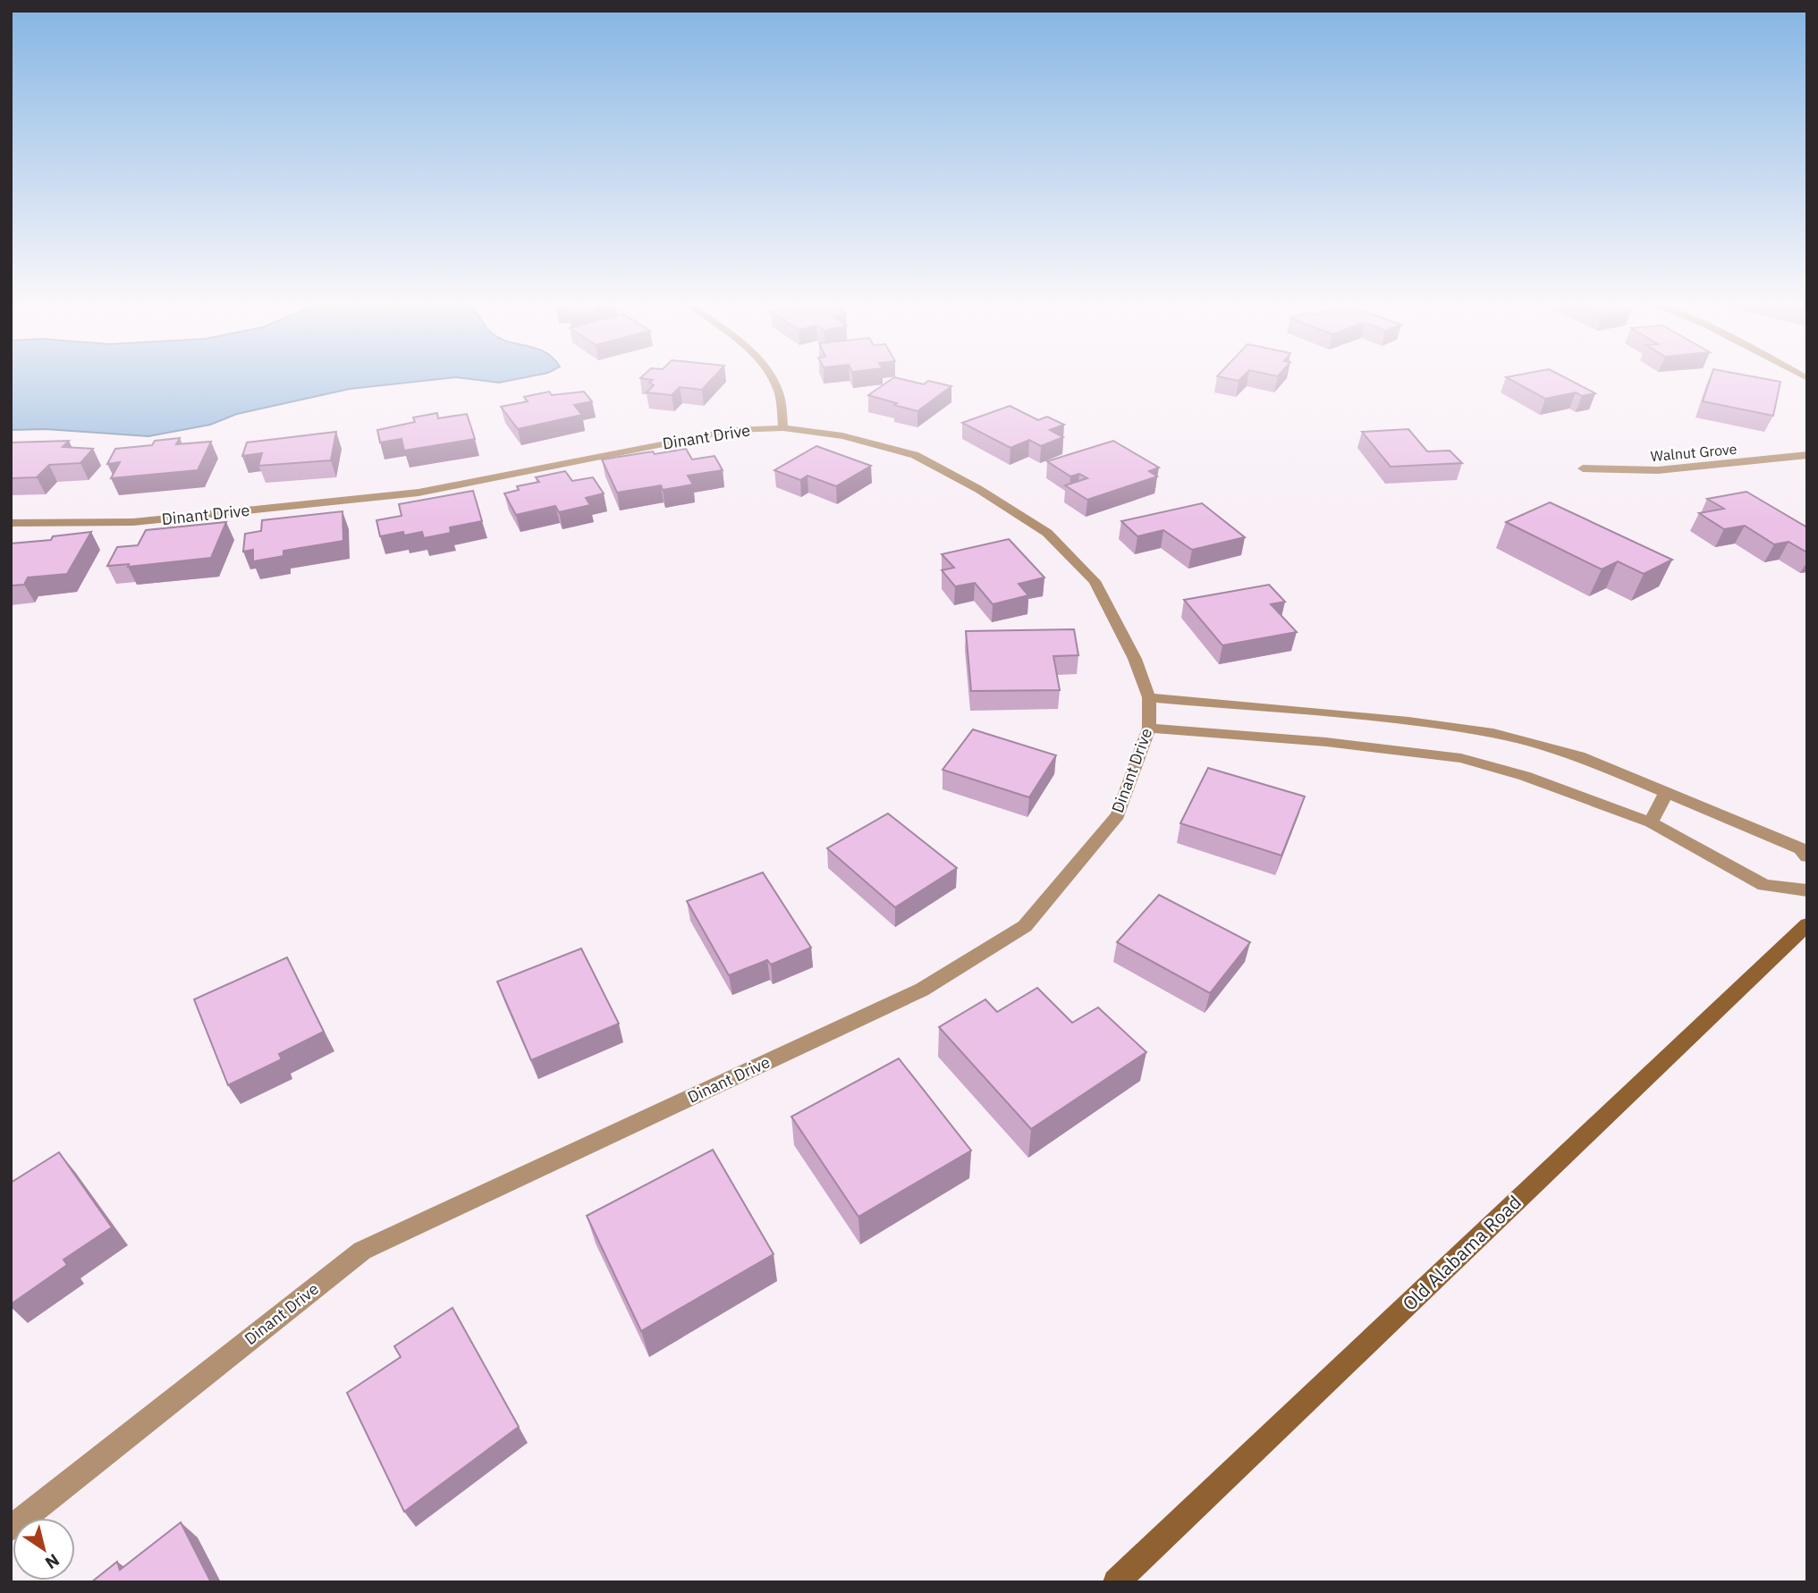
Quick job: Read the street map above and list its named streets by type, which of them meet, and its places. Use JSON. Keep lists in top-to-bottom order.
{
  "streets": {
    "main road": ["Old Alabama Road"],
    "street": ["Dinant Drive", "Walnut Grove"]
  },
  "north": "bottom right"
}
